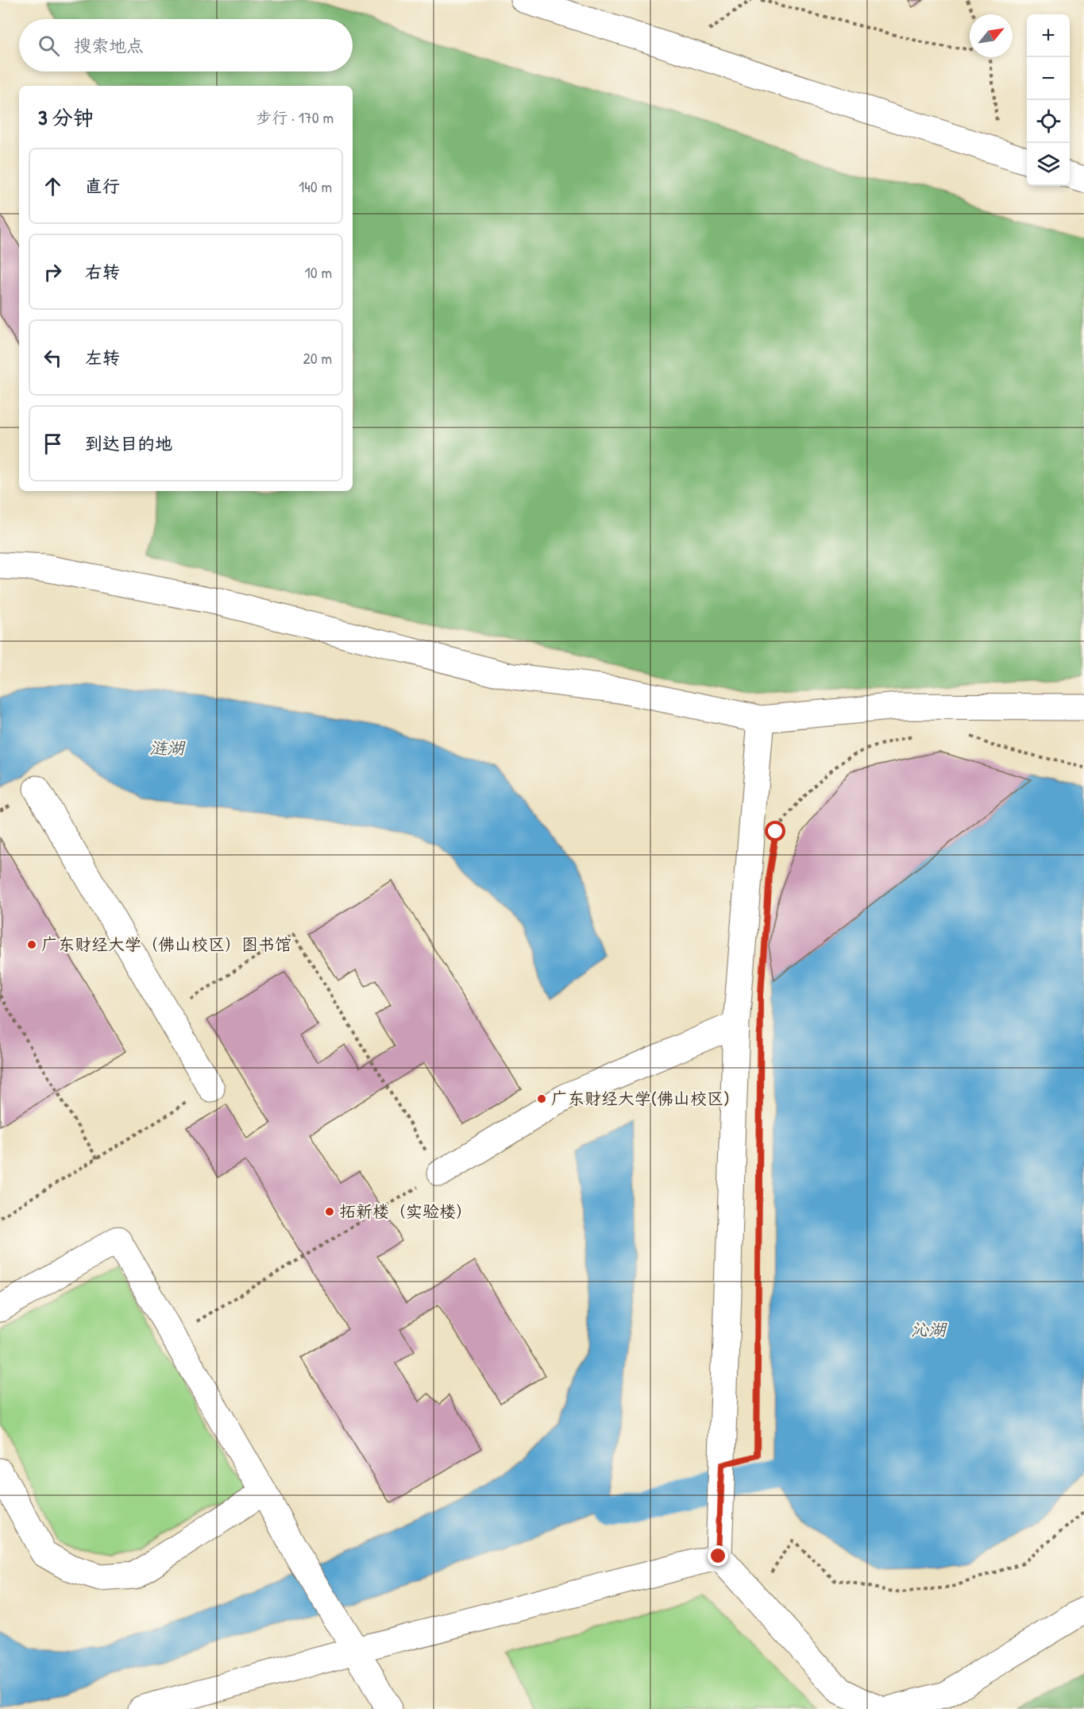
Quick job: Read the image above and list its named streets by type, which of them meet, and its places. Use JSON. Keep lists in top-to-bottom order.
{
  "water": ["涟湖", "沁湖"],
  "places": ["广东财经大学（佛山校区）图书馆", "广东财经大学(佛山校区)", "拓新楼（实验楼）"],
  "north": "top right",
  "page": {
    "map_buttons": ["+", "−"],
    "search": "搜索地点",
    "heading": ["3 分钟", "步行 · 170 m"],
    "list": [
      ["直行", "140 m"],
      ["右转", "10 m"],
      ["左转", "20 m"],
      "到达目的地"
    ]
  }
}
